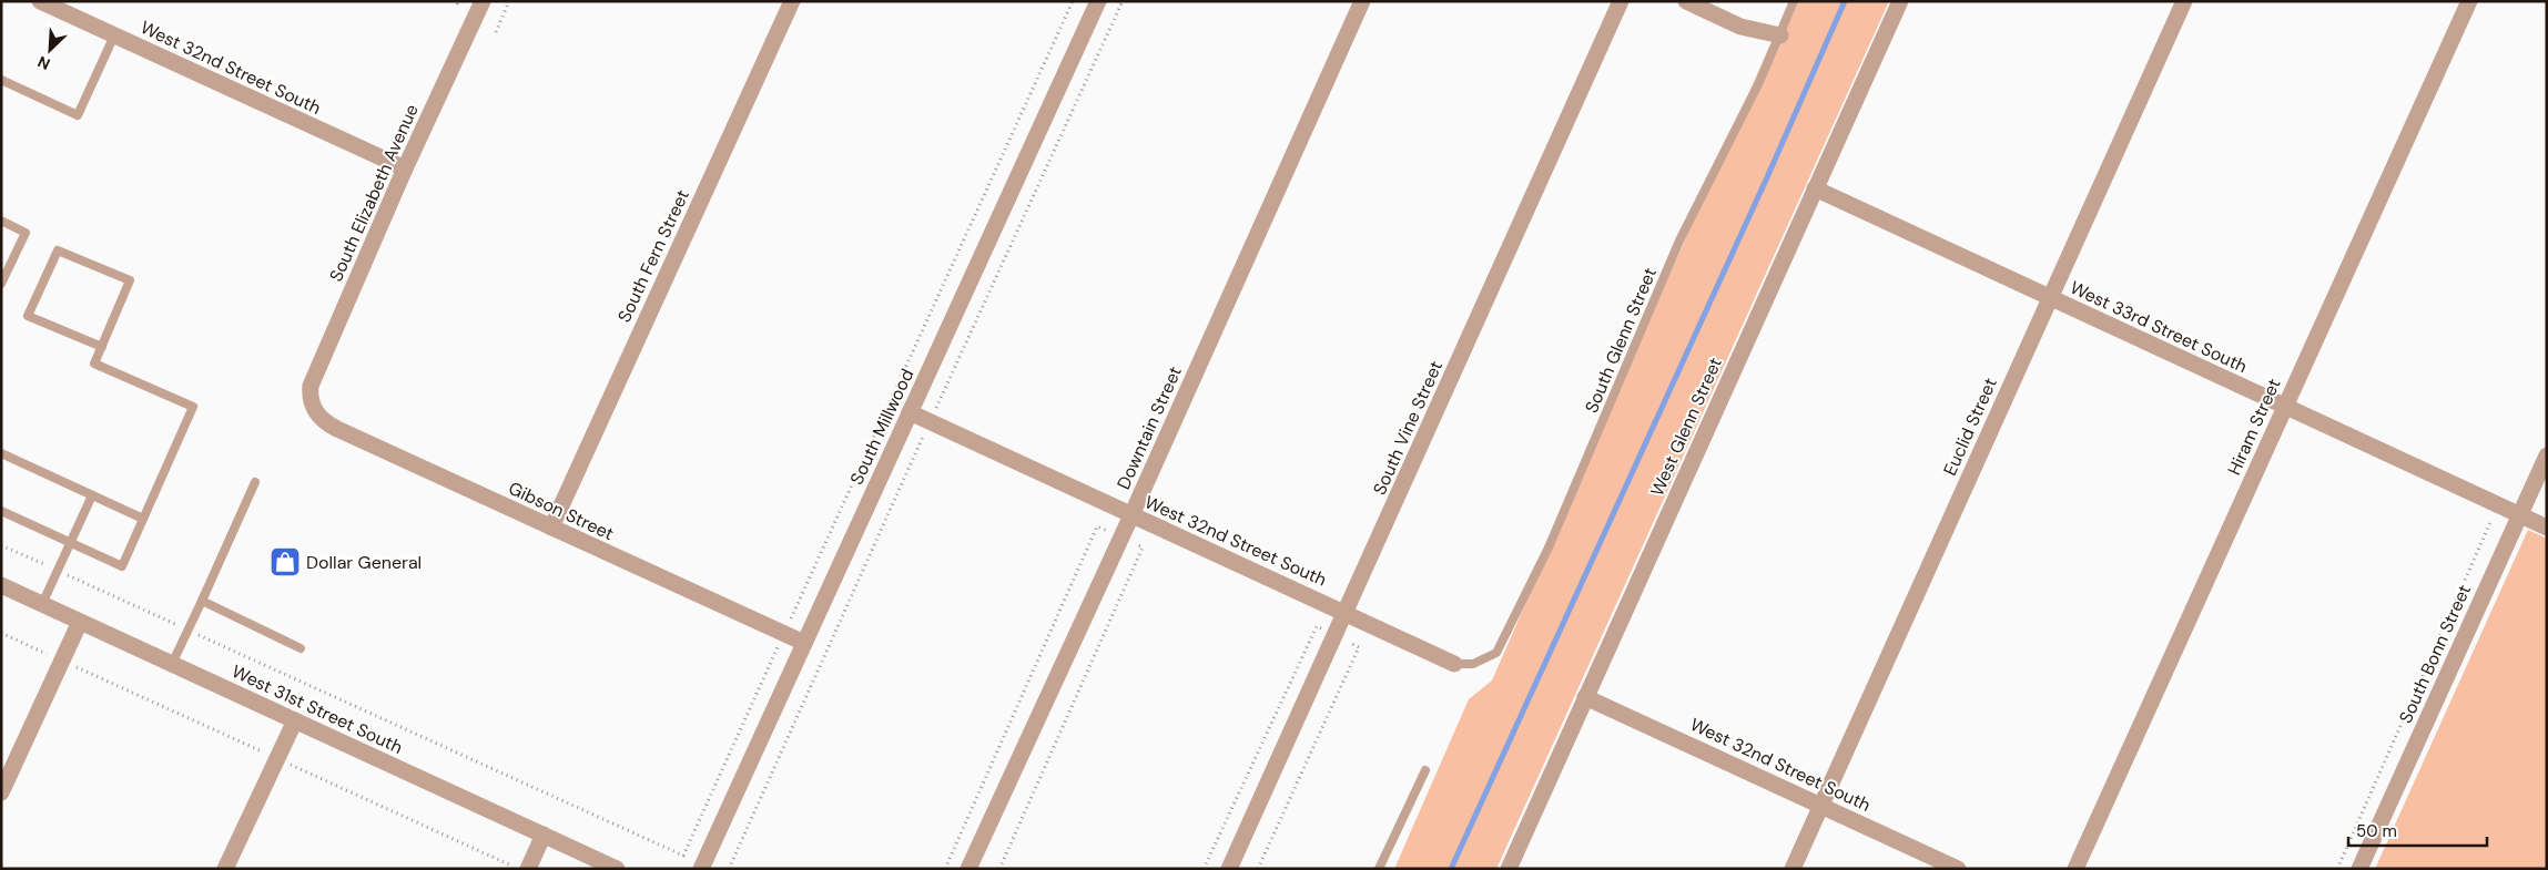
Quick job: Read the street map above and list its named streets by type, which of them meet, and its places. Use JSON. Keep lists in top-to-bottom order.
{
  "streets": {
    "street": [
      "West 32nd Street South",
      "South Elizabeth Avenue",
      "South Fern Street",
      "West 33rd Street South",
      "South Millwood",
      "West Glenn Street",
      "Euclid Street",
      "Hiram Street",
      "Downtain Street",
      "South Vine Street",
      "Gibson Street",
      "South Bonn Street",
      "West 31st Street South"
    ],
    "lane": ["South Glenn Street"]
  },
  "crossings": [
    ["West 32nd Street South", "South Elizabeth Avenue"],
    ["West 32nd Street South", "South Glenn Street"],
    ["West 32nd Street South", "South Millwood"],
    ["West 32nd Street South", "West Glenn Street"],
    ["West 32nd Street South", "Euclid Street"],
    ["West 32nd Street South", "Downtain Street"],
    ["West 32nd Street South", "South Vine Street"],
    ["South Elizabeth Avenue", "Gibson Street"],
    ["South Fern Street", "Gibson Street"],
    ["West 33rd Street South", "West Glenn Street"],
    ["West 33rd Street South", "Euclid Street"],
    ["West 33rd Street South", "Hiram Street"],
    ["West 33rd Street South", "South Bonn Street"],
    ["South Millwood", "Gibson Street"]
  ],
  "places": {
    "shop": ["Dollar General"]
  },
  "scale_bar": "50 m",
  "north": "bottom left"
}
